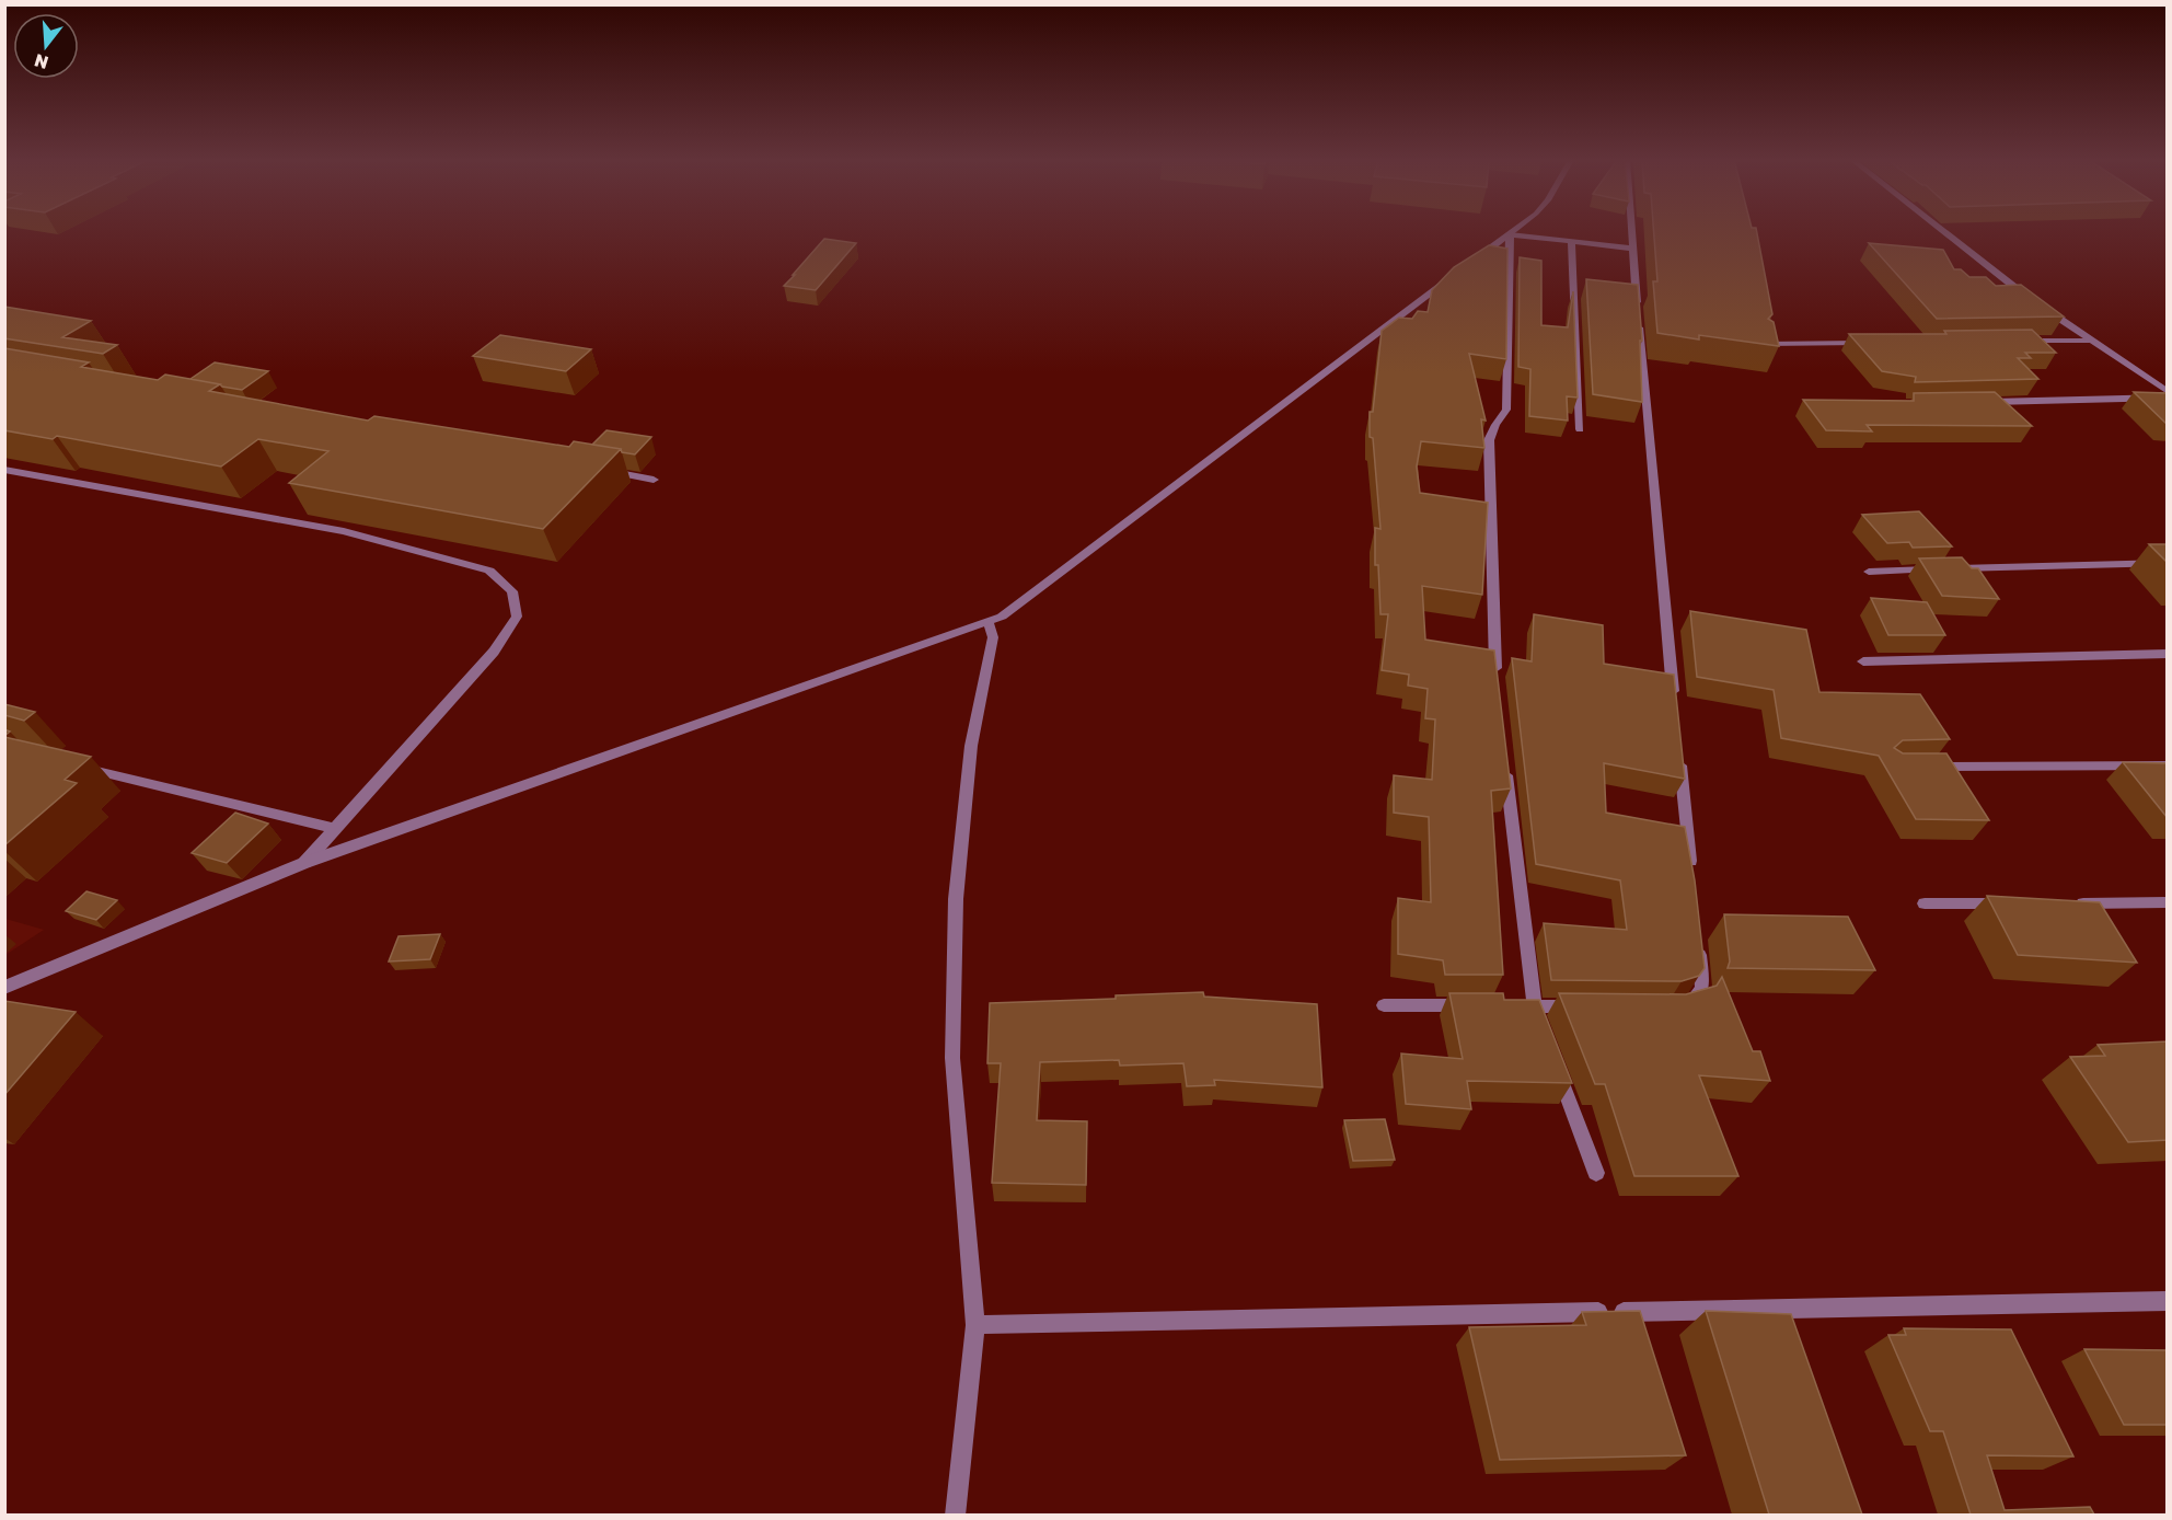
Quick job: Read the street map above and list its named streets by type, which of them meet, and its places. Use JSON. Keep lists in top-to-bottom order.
{
  "north": "bottom"
}
